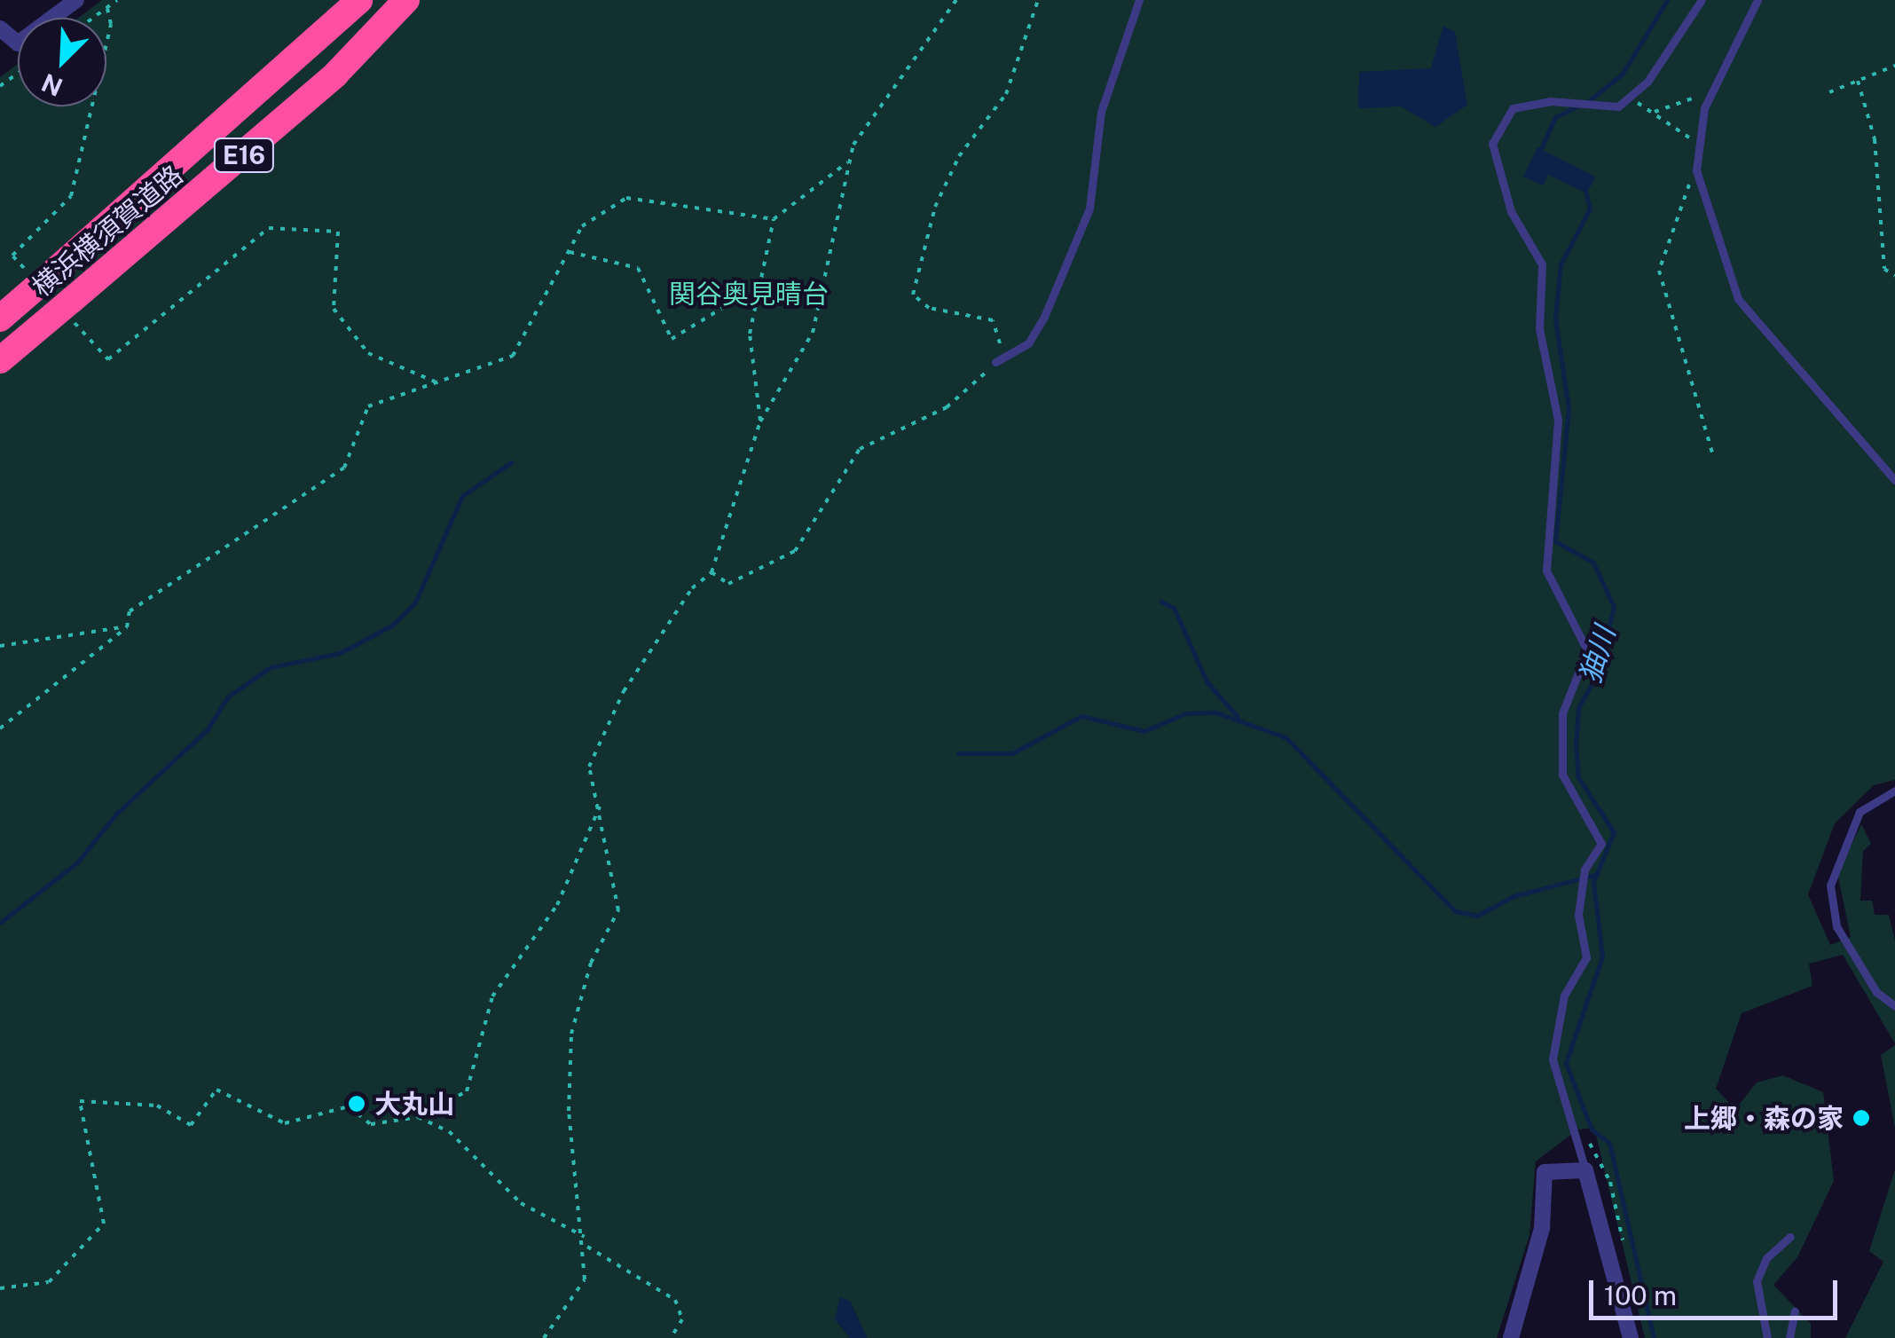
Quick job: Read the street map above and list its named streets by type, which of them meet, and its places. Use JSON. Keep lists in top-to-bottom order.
{
  "streets": {
    "highway": ["E16", "横浜横須賀道路"]
  },
  "water": ["㹨川"],
  "parks": ["関谷奥見晴台"],
  "places": ["大丸山", "上郷・森の家"],
  "scale_bar": "100 m",
  "north": "bottom left"
}
